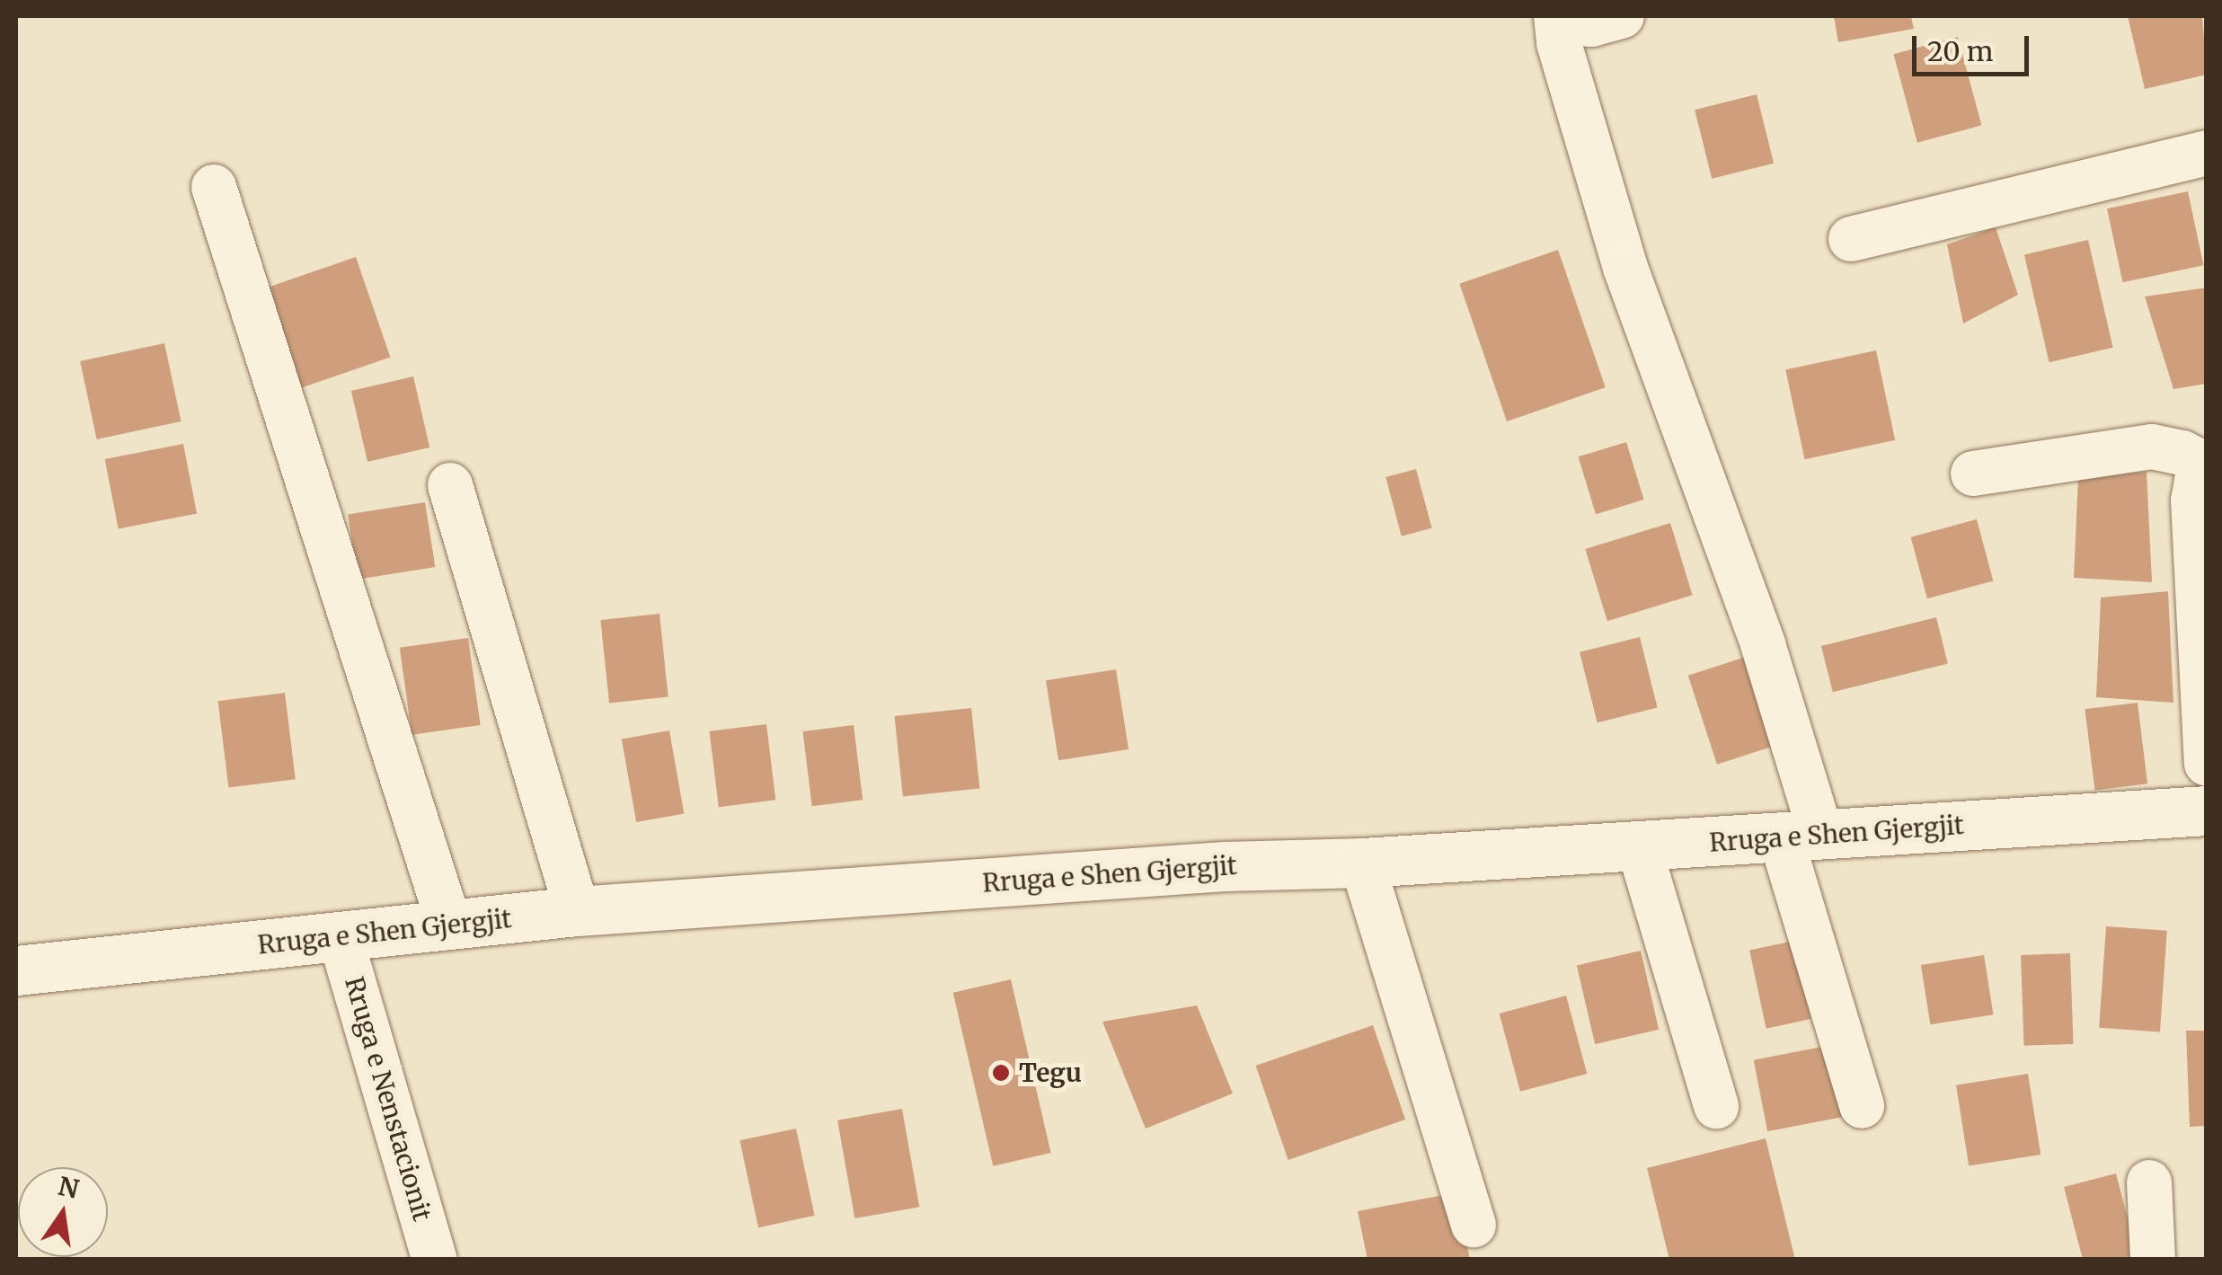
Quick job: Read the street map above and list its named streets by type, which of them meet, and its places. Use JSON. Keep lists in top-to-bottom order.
{
  "streets": {
    "street": ["Rruga e Shen Gjergjit", "Rruga e Nenstacionit"]
  },
  "crossings": [
    ["Rruga e Shen Gjergjit", "Rruga e Nenstacionit"]
  ],
  "places": ["Tegu"],
  "scale_bar": "20 m",
  "north": "top"
}
